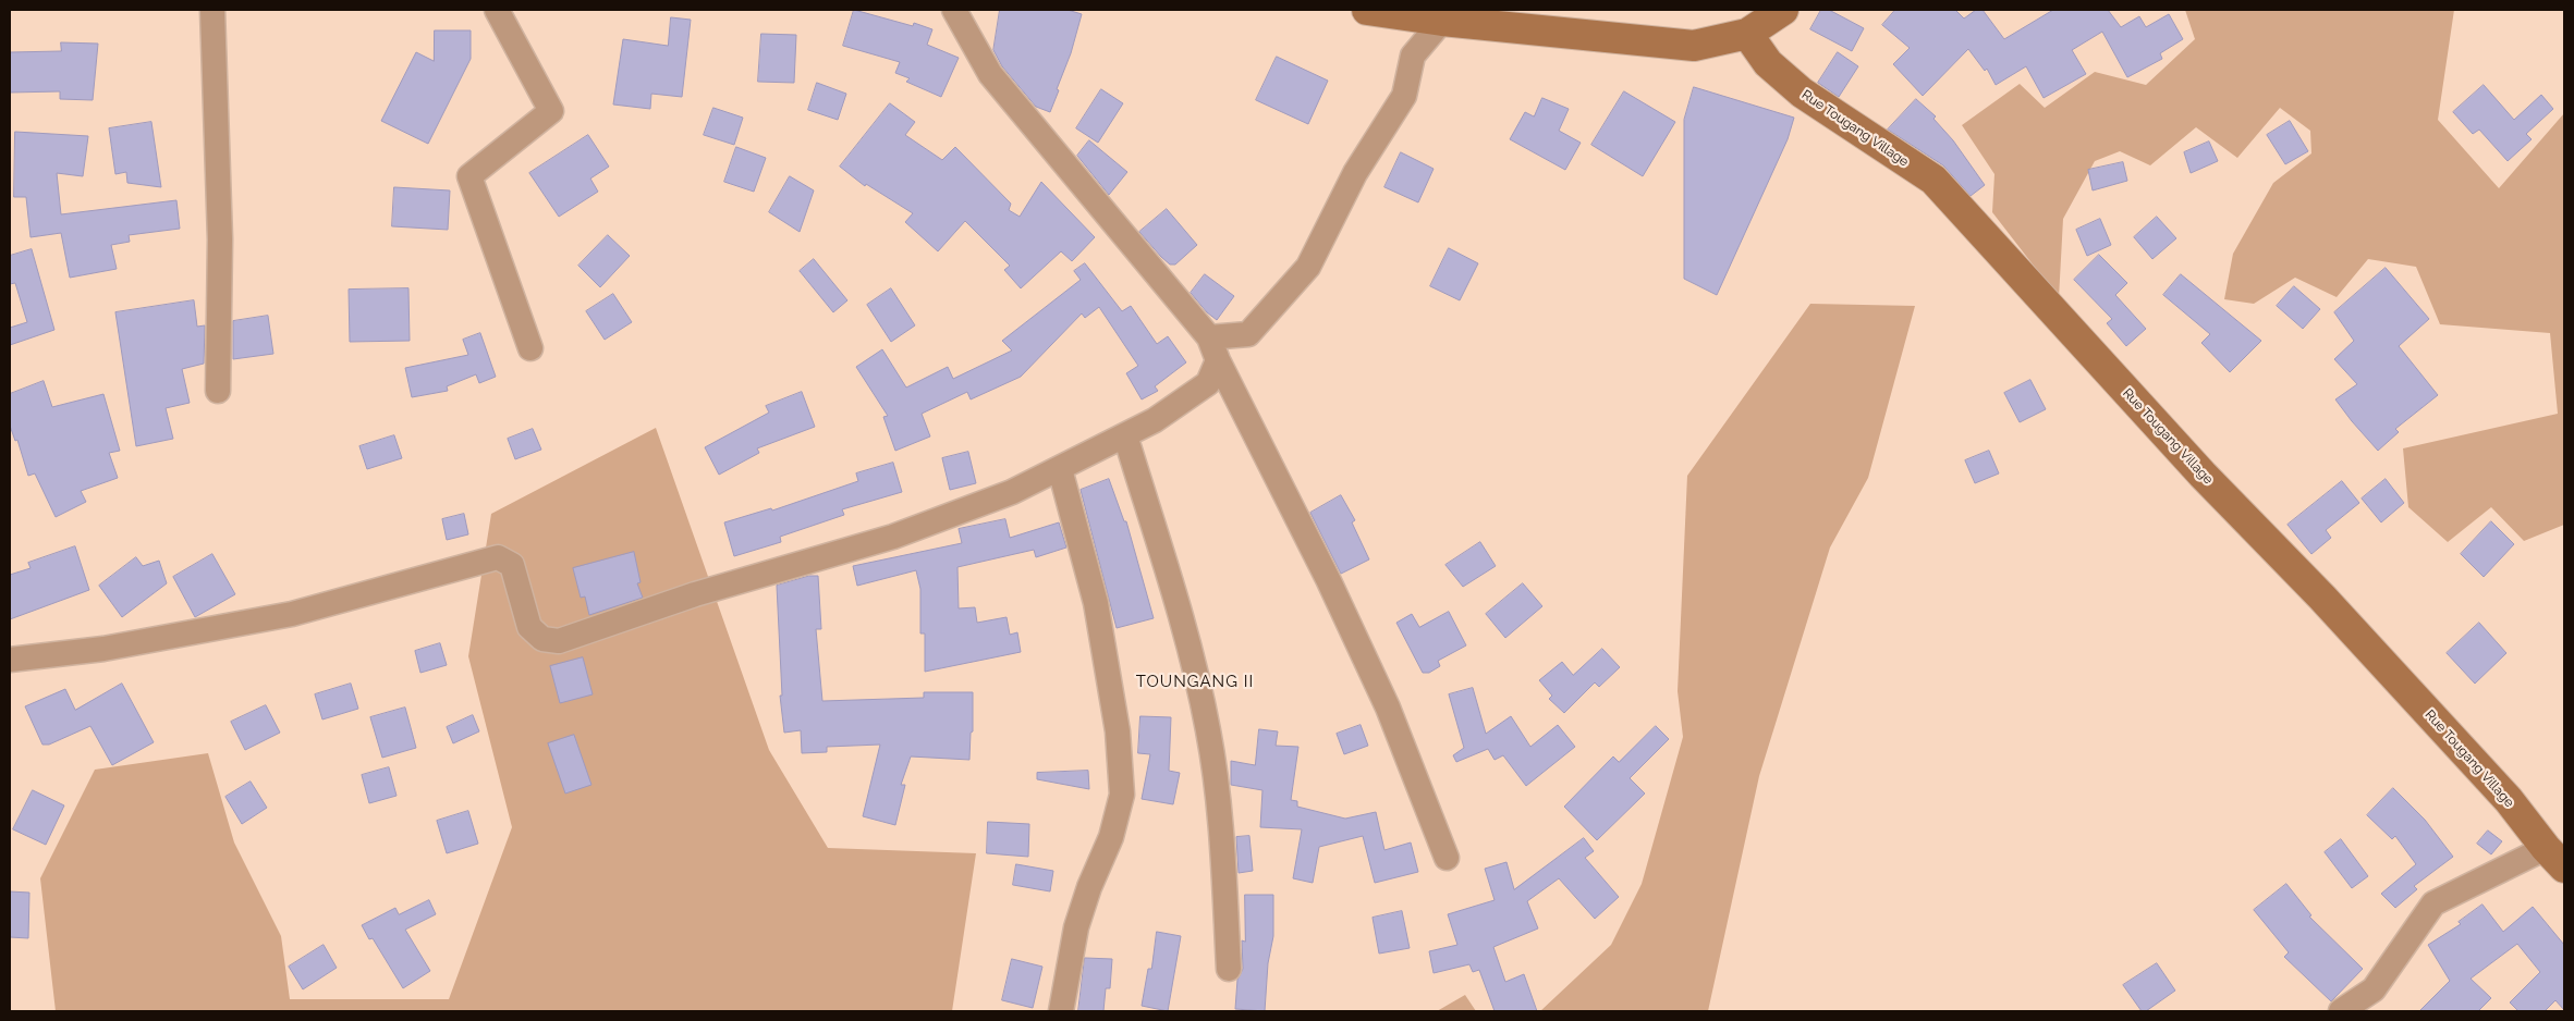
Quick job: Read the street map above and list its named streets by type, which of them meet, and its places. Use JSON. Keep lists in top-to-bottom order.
{
  "streets": {
    "street": ["Rue Tougang Village"]
  },
  "districts": ["TOUNGANG II"]
}
